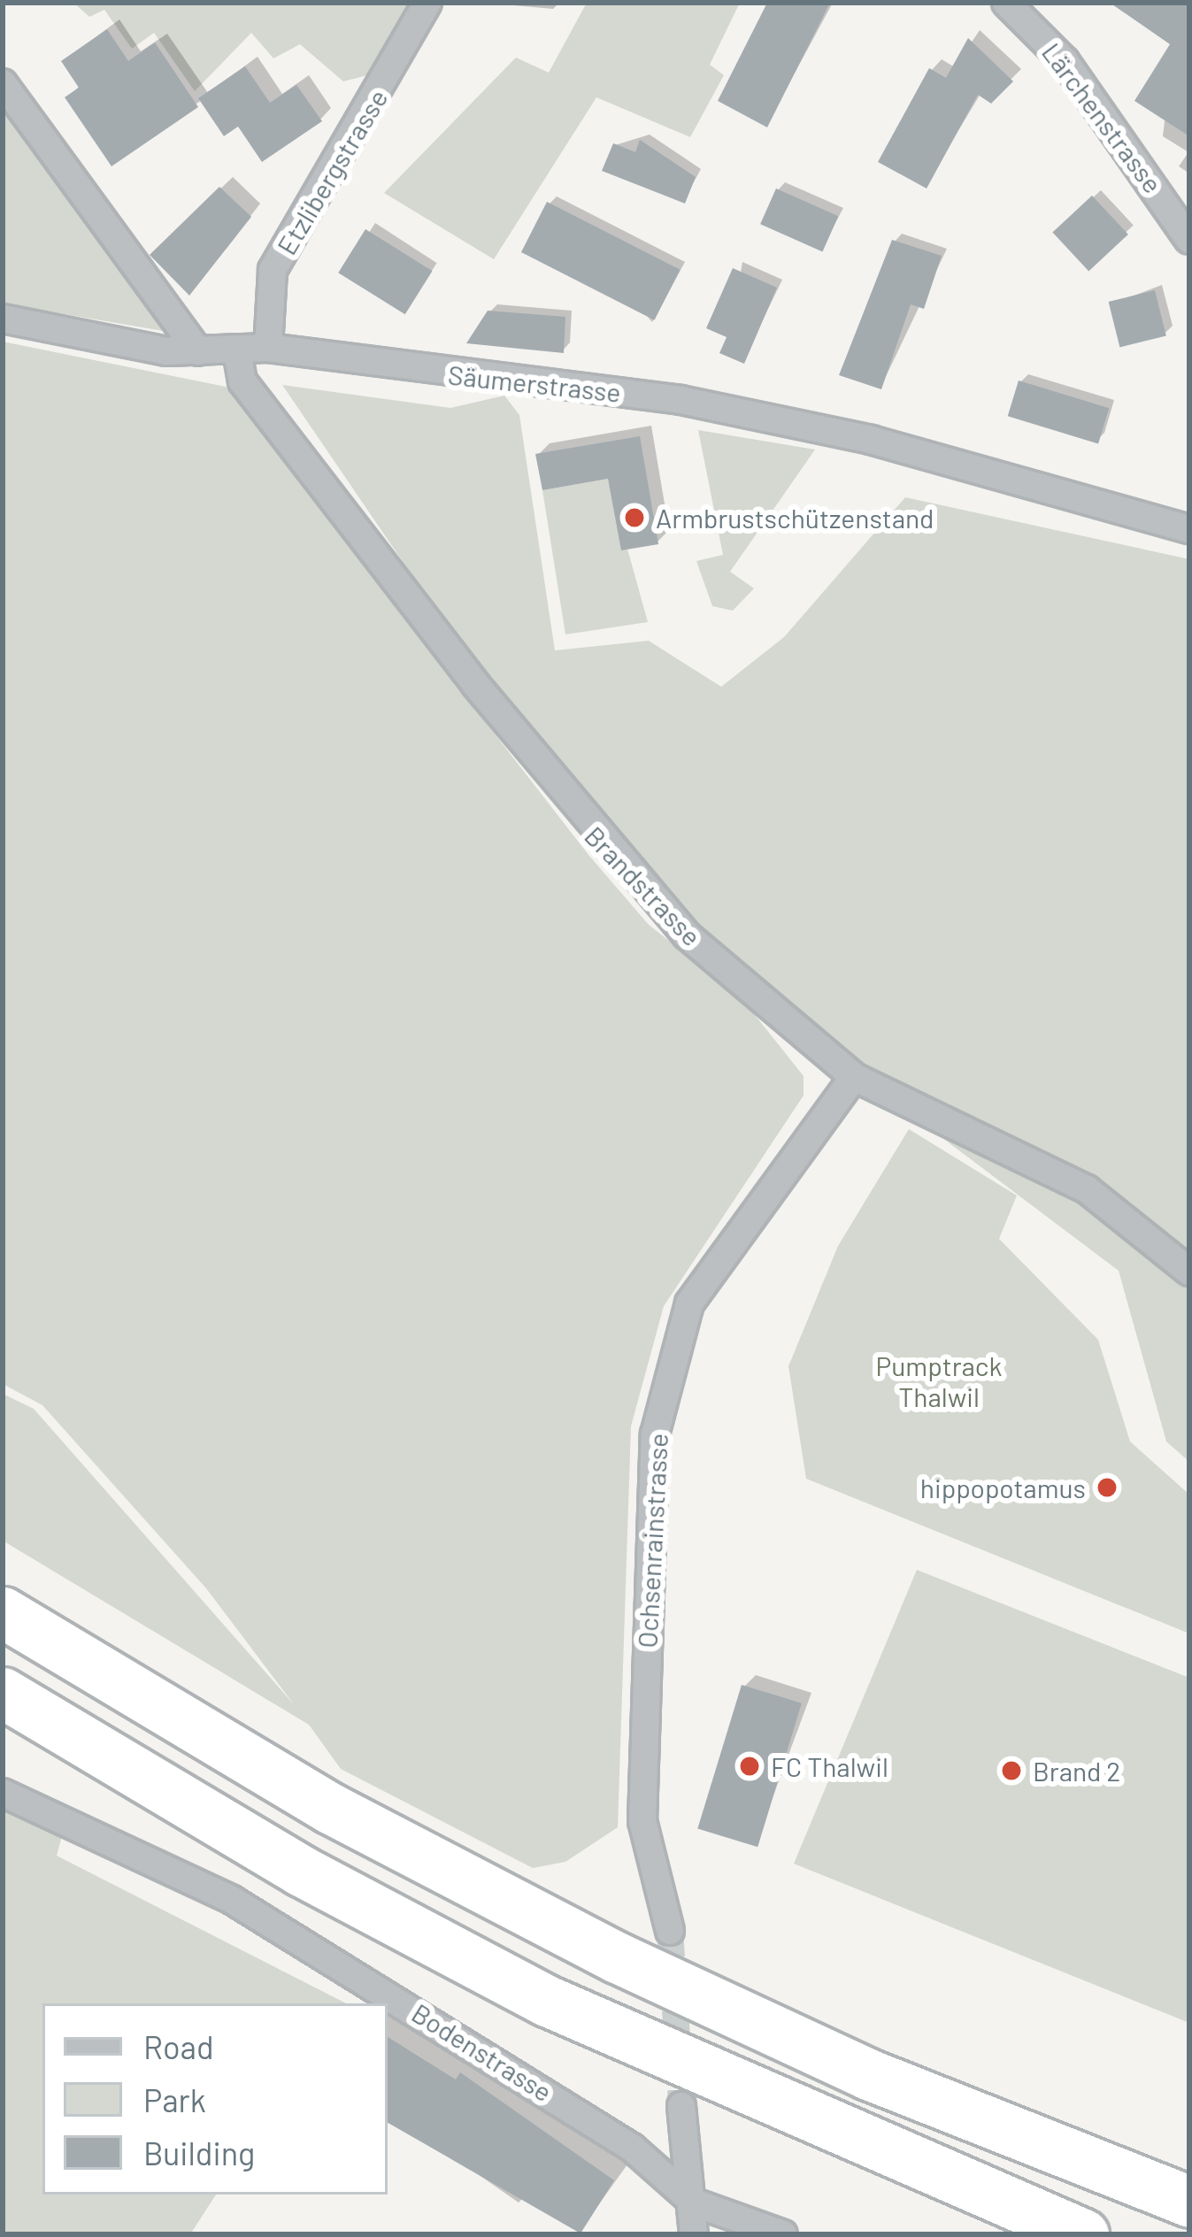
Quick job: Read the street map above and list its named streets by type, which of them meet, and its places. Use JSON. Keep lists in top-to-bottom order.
{
  "streets": {
    "street": [
      "Lärchenstrasse",
      "Etzlibergstrasse",
      "Säumerstrasse",
      "Brandstrasse",
      "Ochsenrainstrasse",
      "Bodenstrasse"
    ]
  },
  "crossings": [
    ["Etzlibergstrasse", "Säumerstrasse"],
    ["Säumerstrasse", "Brandstrasse"],
    ["Brandstrasse", "Ochsenrainstrasse"]
  ],
  "parks": ["Pumptrack Thalwil"],
  "places": [
    "Armbrustschützenstand",
    "hippopotamus",
    "FC Thalwil",
    "Brand 2"
  ],
  "legend": ["Road", "Park", "Building"]
}
